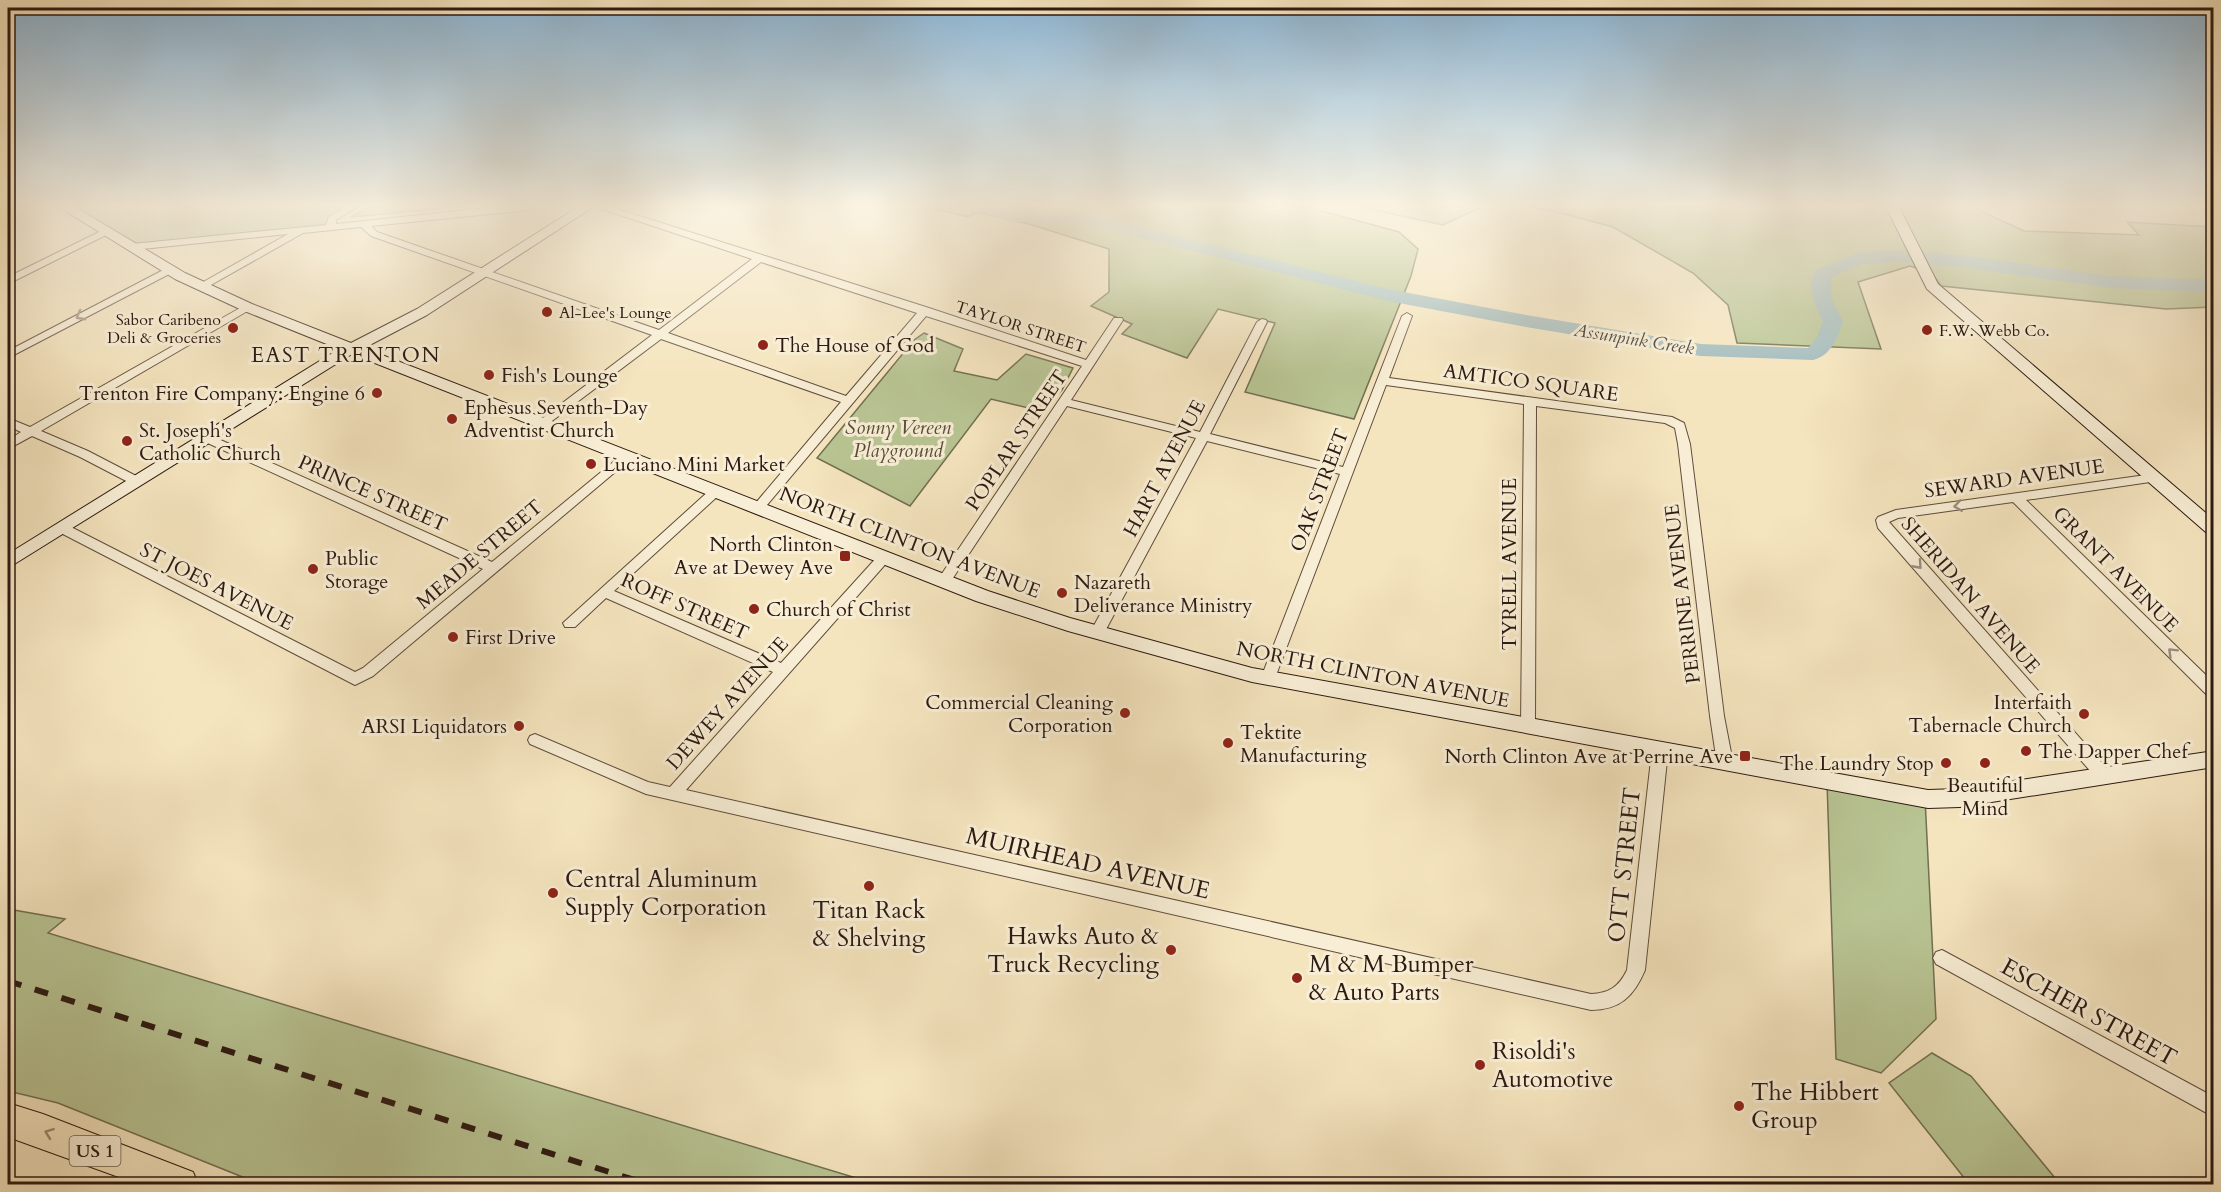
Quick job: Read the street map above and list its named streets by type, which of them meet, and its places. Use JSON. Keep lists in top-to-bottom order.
{
  "streets": {
    "highway": ["US 1"],
    "street": [
      "TAYLOR STREET",
      "AMTICO SQUARE",
      "POPLAR STREET",
      "HART AVENUE",
      "SEWARD AVENUE",
      "OAK STREET",
      "PRINCE STREET",
      "NORTH CLINTON AVENUE",
      "MEADE STREET",
      "TYRELL AVENUE",
      "GRANT AVENUE",
      "ST JOES AVENUE",
      "PERRINE AVENUE",
      "SHERIDAN AVENUE",
      "ROFF STREET",
      "DEWEY AVENUE",
      "MUIRHEAD AVENUE",
      "OTT STREET",
      "ESCHER STREET"
    ]
  },
  "crossings": [
    ["TAYLOR STREET", "POPLAR STREET"],
    ["AMTICO SQUARE", "OAK STREET"],
    ["AMTICO SQUARE", "TYRELL AVENUE"],
    ["AMTICO SQUARE", "PERRINE AVENUE"],
    ["POPLAR STREET", "NORTH CLINTON AVENUE"],
    ["HART AVENUE", "NORTH CLINTON AVENUE"],
    ["SEWARD AVENUE", "GRANT AVENUE"],
    ["SEWARD AVENUE", "SHERIDAN AVENUE"],
    ["OAK STREET", "NORTH CLINTON AVENUE"],
    ["PRINCE STREET", "MEADE STREET"],
    ["NORTH CLINTON AVENUE", "MEADE STREET"],
    ["NORTH CLINTON AVENUE", "TYRELL AVENUE"],
    ["NORTH CLINTON AVENUE", "PERRINE AVENUE"],
    ["NORTH CLINTON AVENUE", "SHERIDAN AVENUE"],
    ["NORTH CLINTON AVENUE", "DEWEY AVENUE"],
    ["NORTH CLINTON AVENUE", "OTT STREET"],
    ["MEADE STREET", "ST JOES AVENUE"],
    ["ROFF STREET", "DEWEY AVENUE"],
    ["DEWEY AVENUE", "MUIRHEAD AVENUE"],
    ["MUIRHEAD AVENUE", "OTT STREET"]
  ],
  "one_way": ["SEWARD AVENUE", "SHERIDAN AVENUE"],
  "districts": ["EAST TRENTON"],
  "water": ["Assunpink Creek"],
  "parks": ["Sonny Vereen Playground"],
  "places": {
    "other": [
      "Al-Lee's Lounge",
      "Sabor Caribeno Deli & Groceries",
      "F.W. Webb Co.",
      "The House of God",
      "Fish's Lounge",
      "Trenton Fire Company: Engine 6",
      "Ephesus Seventh-Day Adventist Church",
      "St. Joseph's Catholic Church",
      "Luciano Mini Market",
      "Public Storage",
      "Nazareth Deliverance Ministry",
      "Church of Christ",
      "First Drive",
      "Commercial Cleaning Corporation",
      "Interfaith Tabernacle Church",
      "ARSI Liquidators",
      "Tektite Manufacturing",
      "The Dapper Chef",
      "The Laundry Stop",
      "Beautiful Mind",
      "Titan Rack & Shelving",
      "Central Aluminum Supply Corporation",
      "Hawks Auto & Truck Recycling",
      "M & M Bumper & Auto Parts",
      "Risoldi's Automotive",
      "The Hibbert Group"
    ],
    "transit": ["North Clinton Ave at Dewey Ave", "North Clinton Ave at Perrine Ave"]
  }
}
